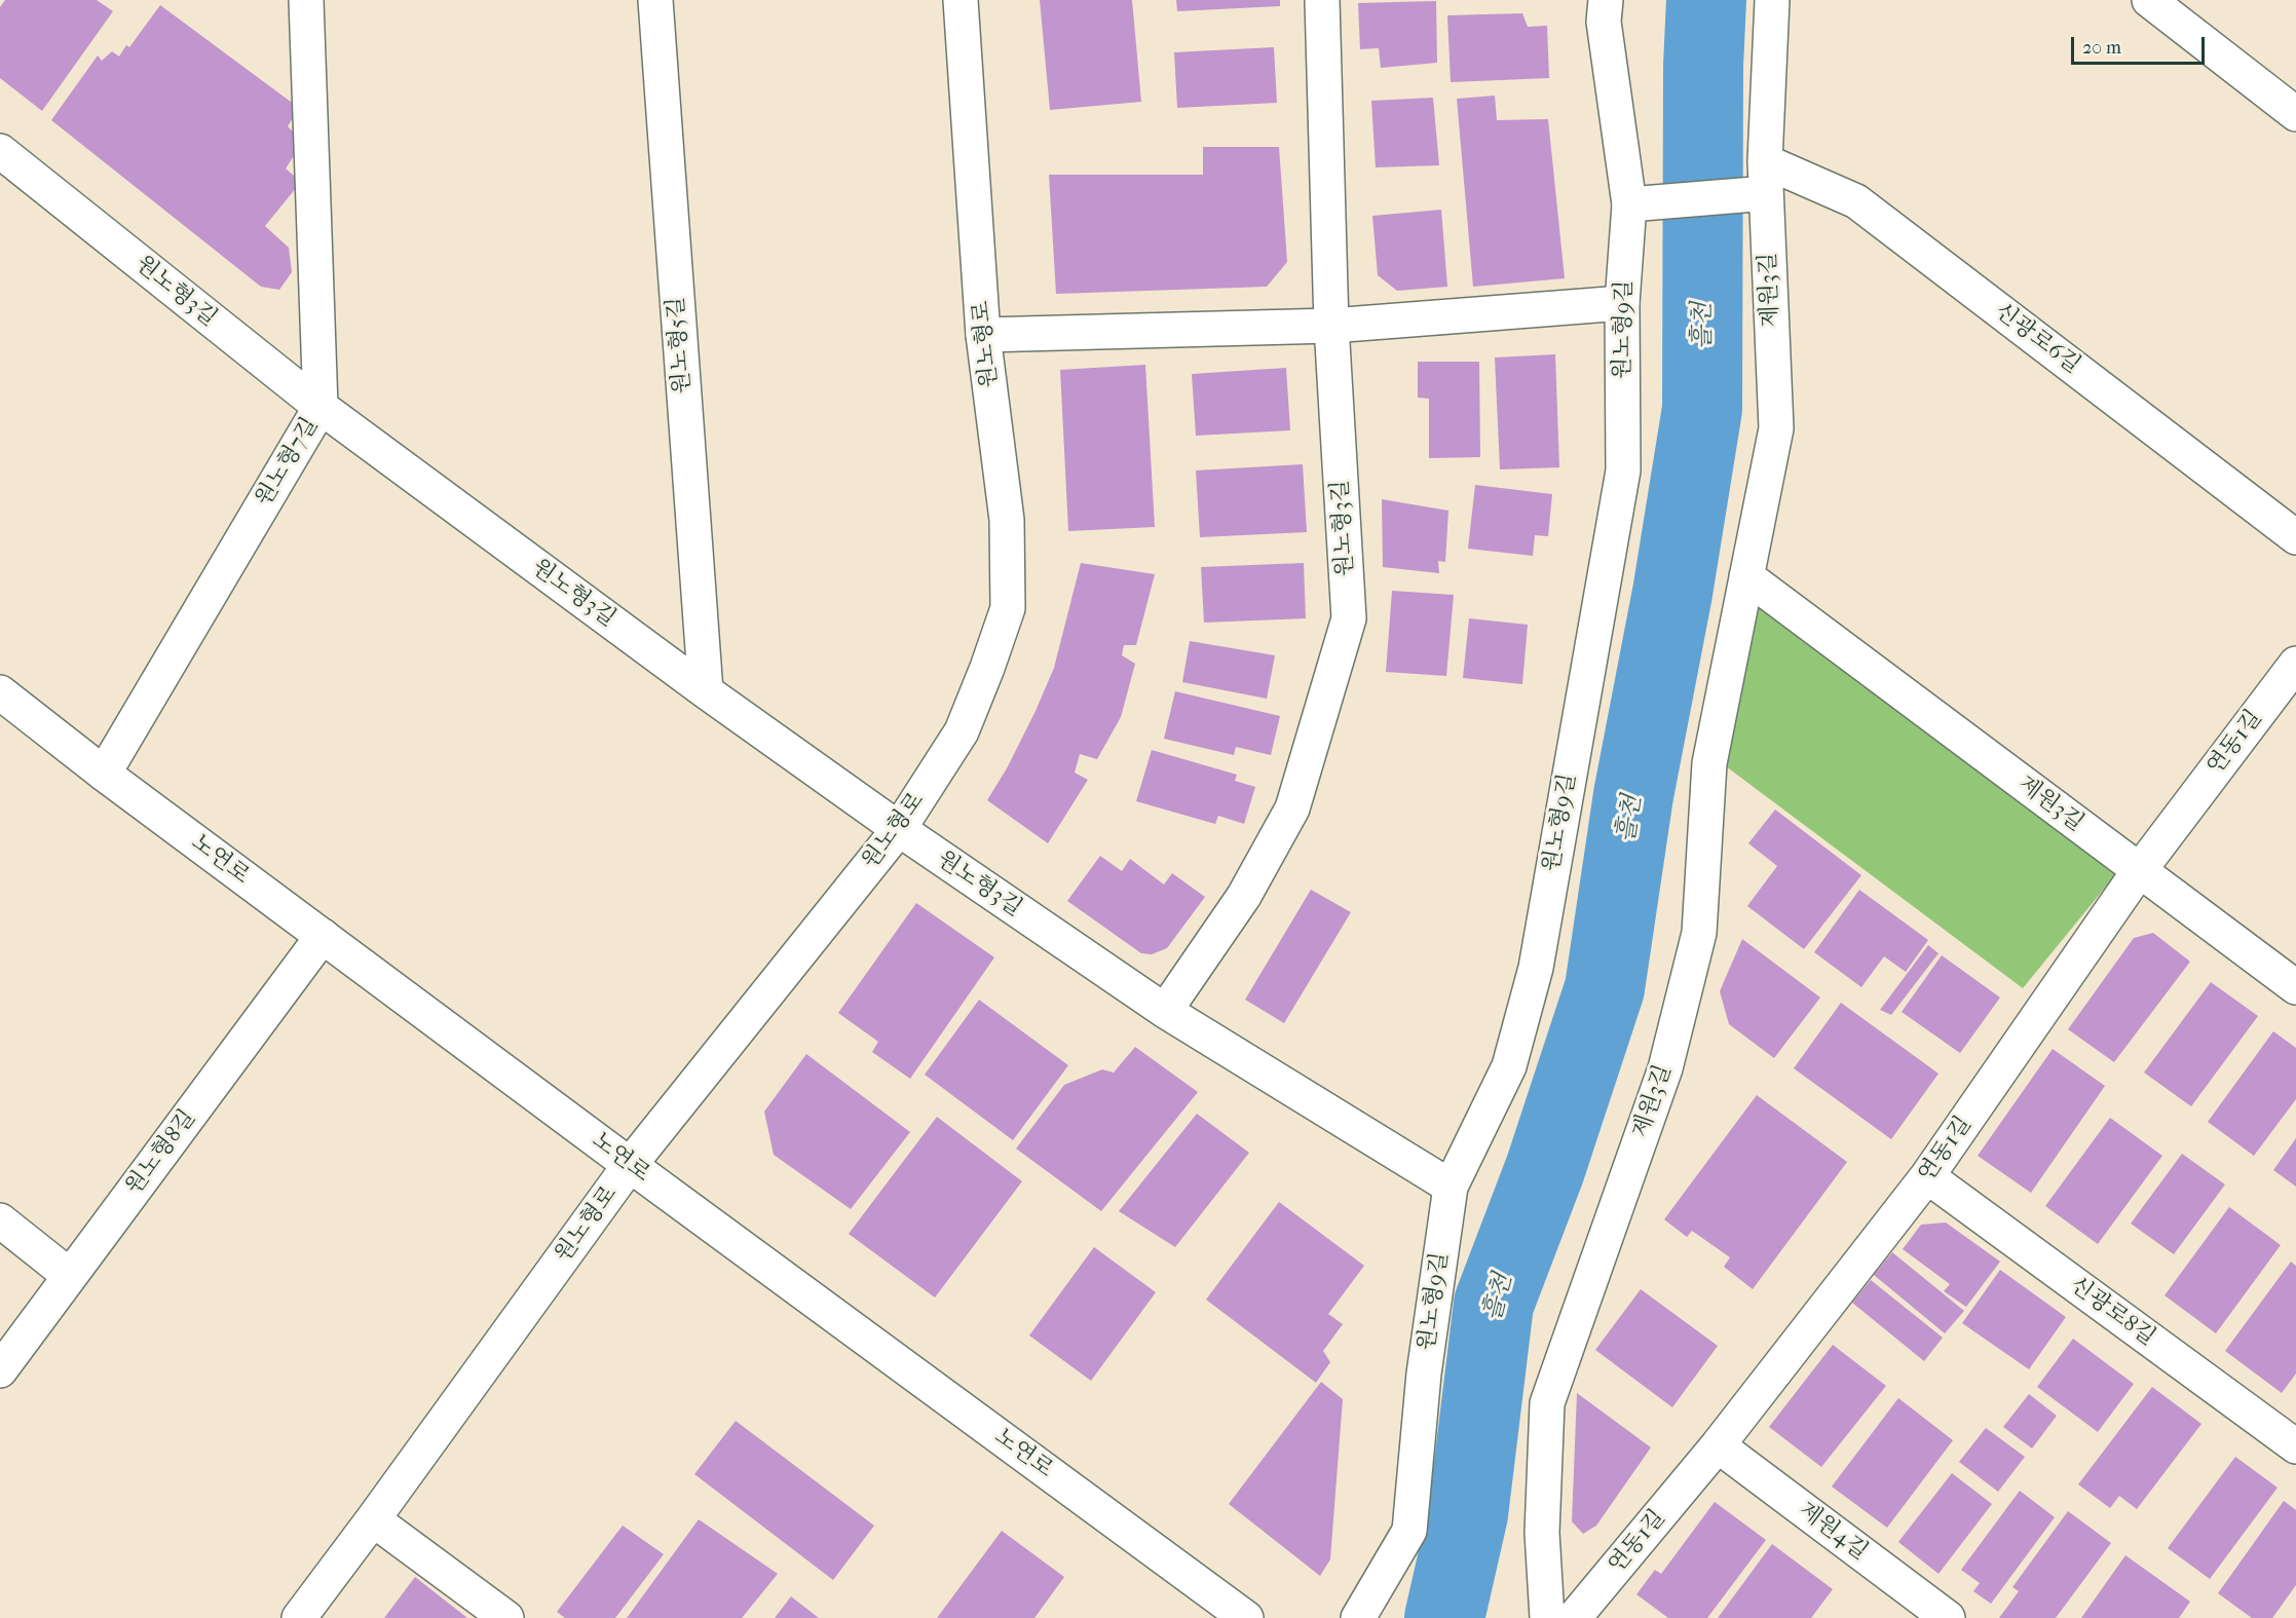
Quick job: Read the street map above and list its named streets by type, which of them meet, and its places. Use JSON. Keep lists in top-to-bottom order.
{
  "streets": {
    "street": [
      "제원3길",
      "원노형3길",
      "원노형9길",
      "신광로6길",
      "원노형로",
      "원노형5길",
      "원노형7길",
      "연동1길",
      "노연로",
      "원노형8길",
      "신광로8길",
      "제원4길"
    ]
  },
  "crossings": [
    ["제원3길", "신광로6길"],
    ["제원3길", "연동1길"],
    ["원노형3길", "원노형9길"],
    ["원노형3길", "원노형로"],
    ["원노형3길", "원노형5길"],
    ["원노형3길", "원노형7길"],
    ["원노형로", "노연로"],
    ["원노형7길", "노연로"],
    ["연동1길", "신광로8길"],
    ["연동1길", "제원4길"],
    ["노연로", "원노형8길"]
  ],
  "water": ["흘천"],
  "scale_bar": "20 m"
}
